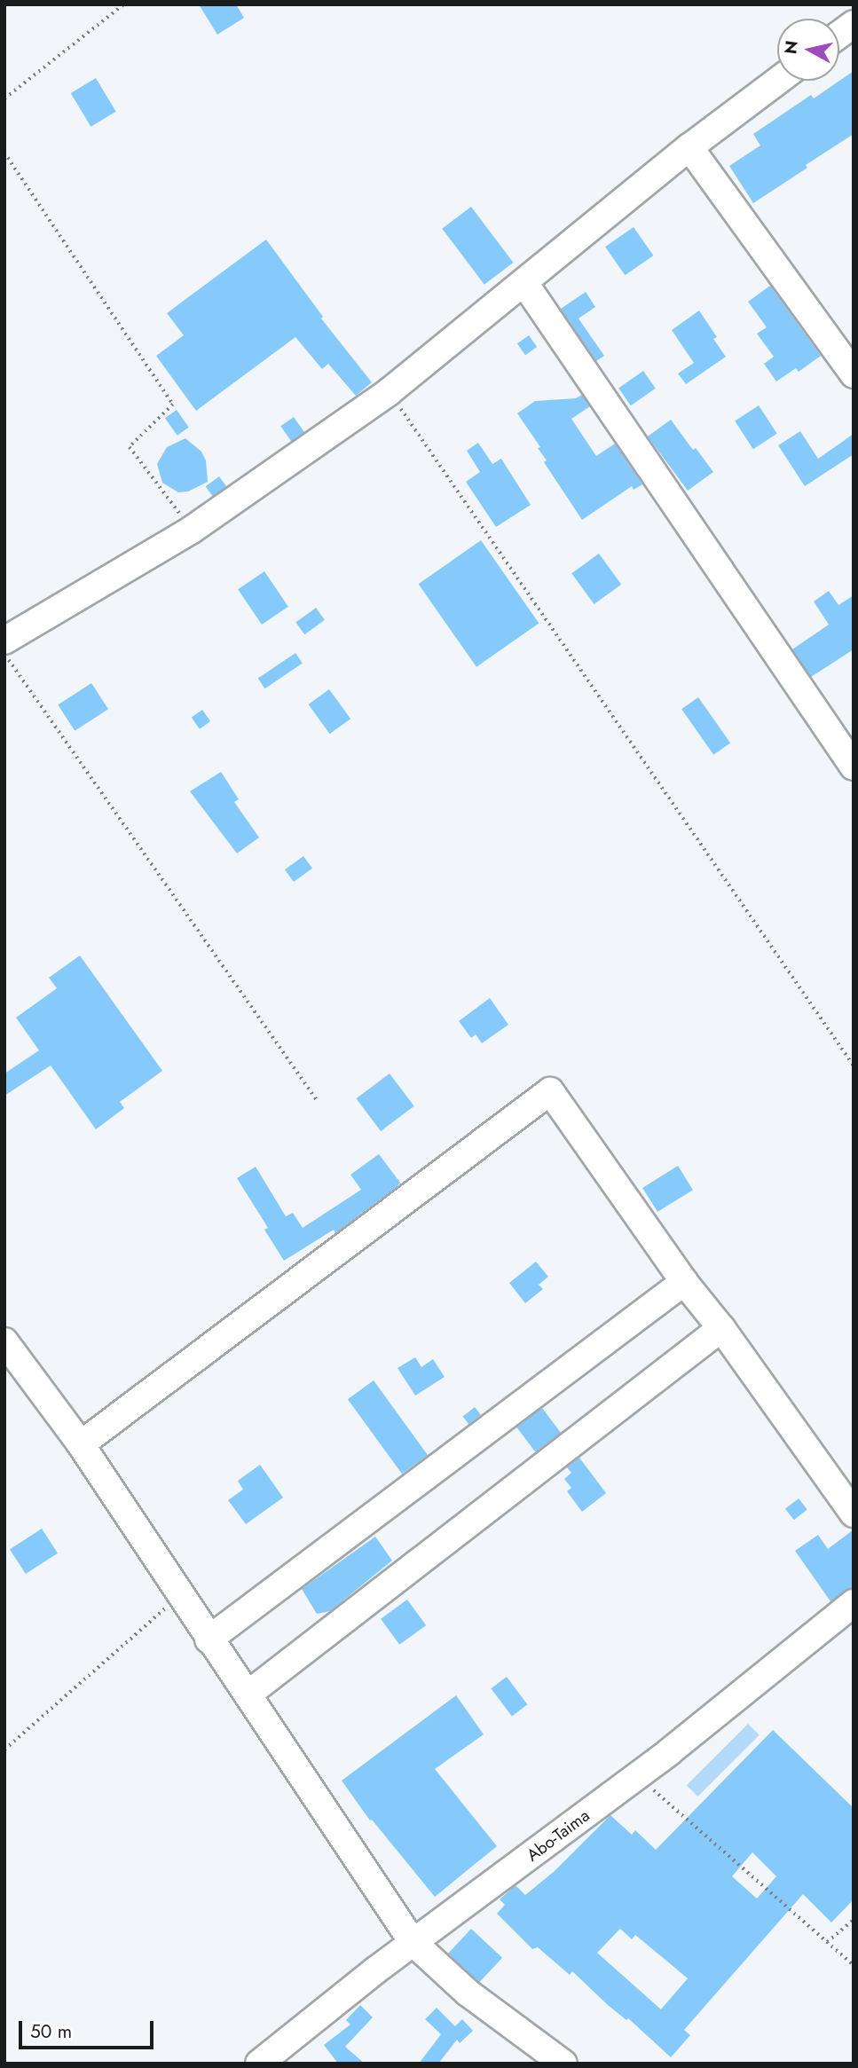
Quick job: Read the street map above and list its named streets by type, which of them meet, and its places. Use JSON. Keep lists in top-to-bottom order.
{
  "streets": {
    "street": ["Abo-Taima"]
  },
  "scale_bar": "50 m",
  "north": "left"
}
